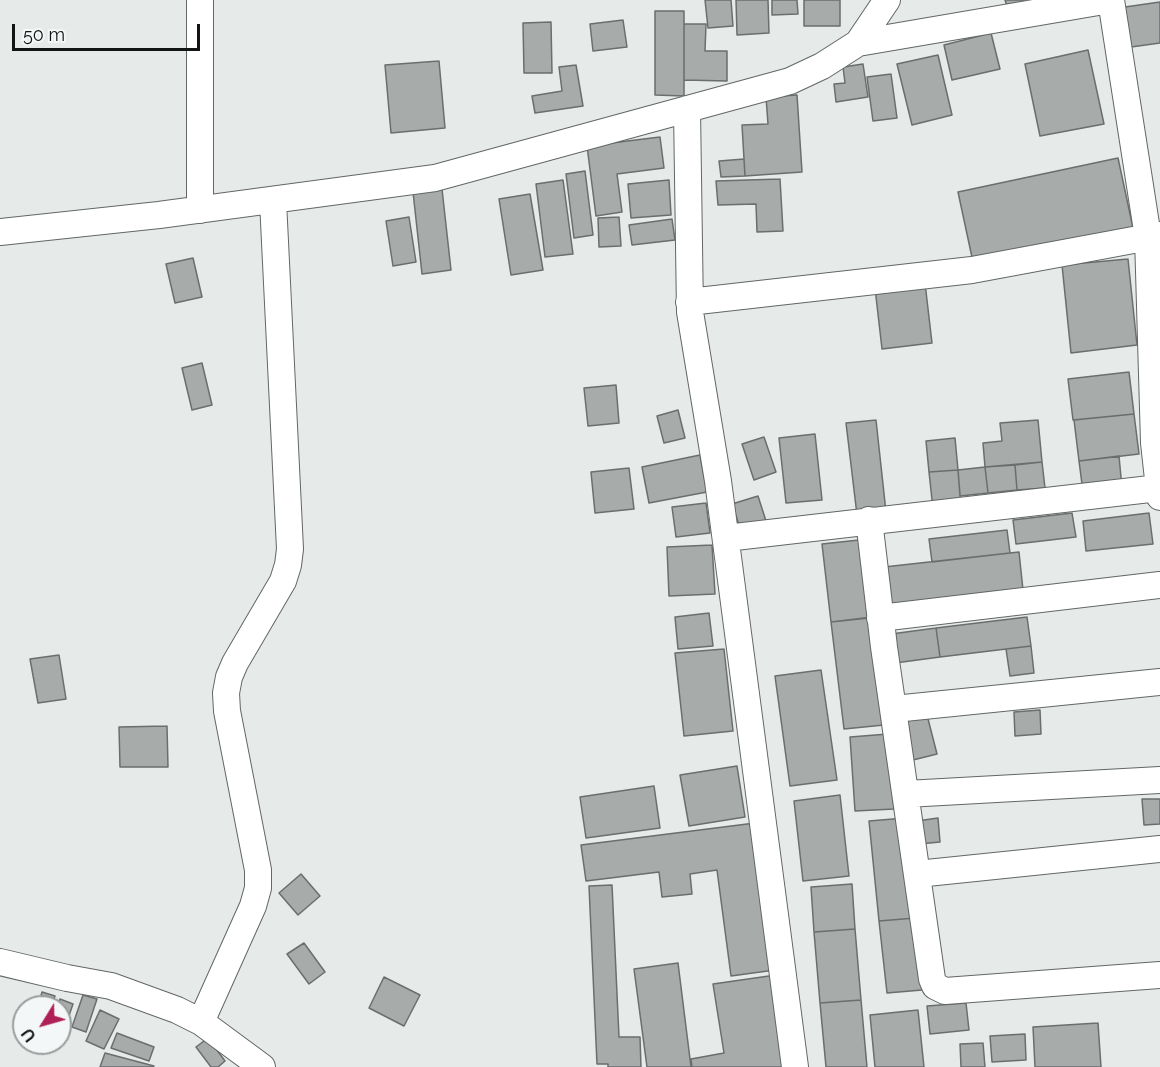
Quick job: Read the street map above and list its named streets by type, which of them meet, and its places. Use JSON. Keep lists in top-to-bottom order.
{
  "scale_bar": "50 m",
  "north": "bottom left"
}
